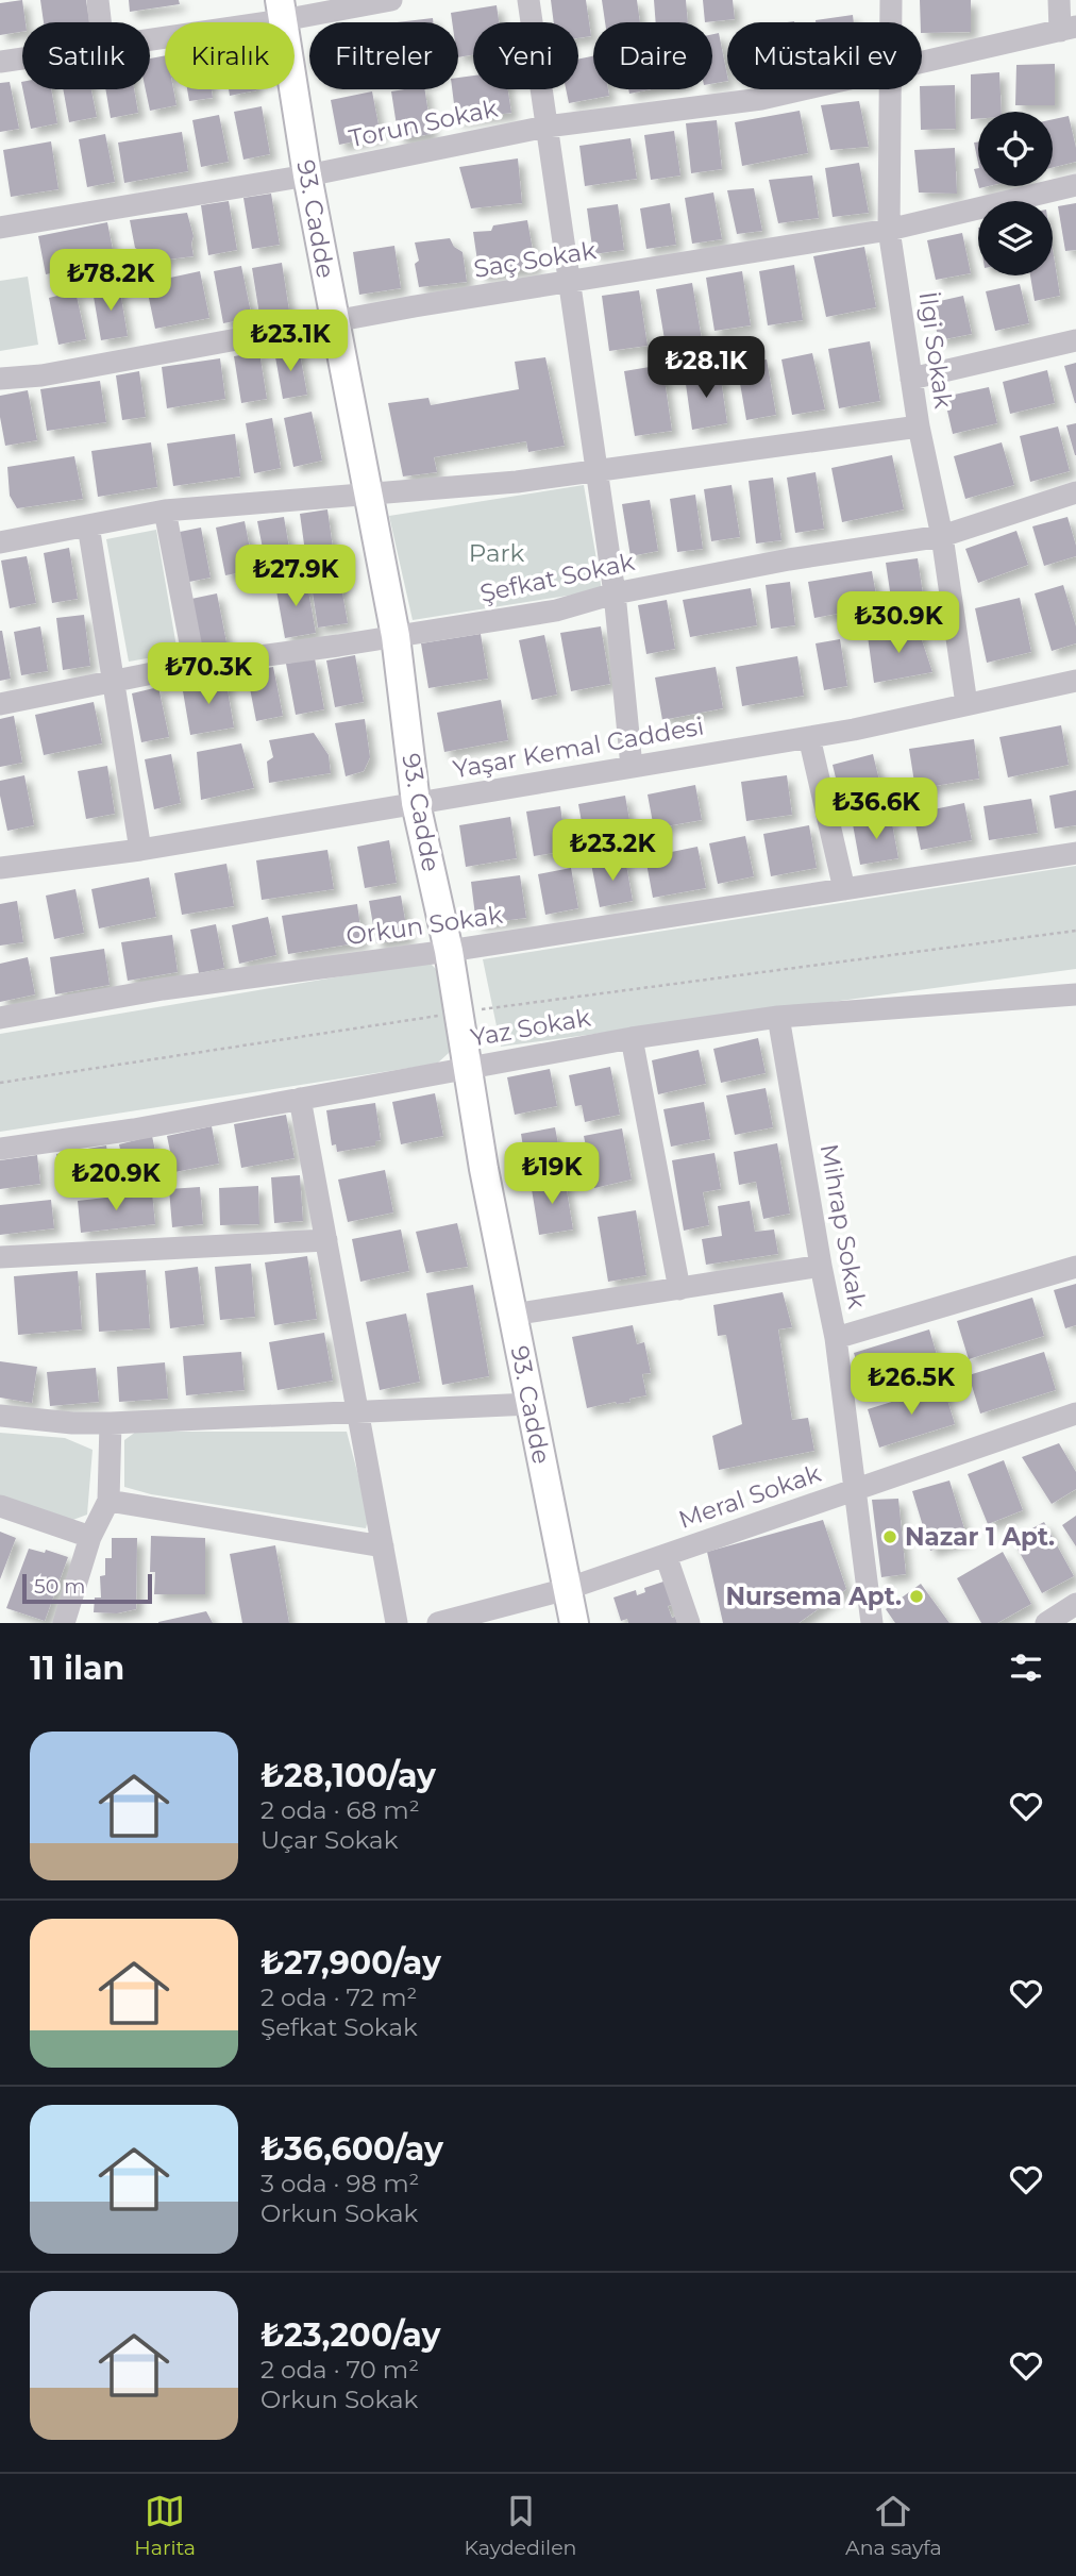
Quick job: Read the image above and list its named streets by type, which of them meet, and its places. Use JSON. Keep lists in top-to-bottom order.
{
  "streets": {
    "main road": ["93. Cadde"],
    "street": [
      "Torun Sokak",
      "Saç Sokak",
      "İlgi Sokak",
      "Şefkat Sokak",
      "Yaşar Kemal Caddesi",
      "Orkun Sokak",
      "Yaz Sokak",
      "Mihrap Sokak",
      "Meral Sokak"
    ]
  },
  "crossings": [
    ["Torun Sokak", "93. Cadde"],
    ["93. Cadde", "Saç Sokak"],
    ["93. Cadde", "Şefkat Sokak"],
    ["93. Cadde", "Yaşar Kemal Caddesi"],
    ["93. Cadde", "Orkun Sokak"],
    ["93. Cadde", "Yaz Sokak"],
    ["93. Cadde", "Meral Sokak"],
    ["Saç Sokak", "İlgi Sokak"],
    ["İlgi Sokak", "Şefkat Sokak"],
    ["İlgi Sokak", "Yaşar Kemal Caddesi"],
    ["Yaz Sokak", "Mihrap Sokak"],
    ["Mihrap Sokak", "Meral Sokak"]
  ],
  "parks": ["Park"],
  "places": ["Nazar 1 Apt.", "Nursema Apt."],
  "scale_bar": "50 m",
  "page": {
    "chip": [
      "Satılık",
      "Kiralık",
      "Filtreler",
      "Yeni",
      "Daire",
      "Müstakil ev"
    ],
    "price": [
      "₺78.2K",
      "₺23.1K",
      "₺28.1K",
      "₺27.9K",
      "₺30.9K",
      "₺70.3K",
      "₺36.6K",
      "₺23.2K",
      "₺19K",
      "₺20.9K",
      "₺26.5K"
    ],
    "scale": "50 m",
    "heading": "11 ilan",
    "list": [
      {
        "name": "₺28,100/ay",
        "note": "2 oda · 68 m² · Uçar Sokak"
      },
      {
        "name": "₺27,900/ay",
        "note": "2 oda · 72 m² · Şefkat Sokak"
      },
      {
        "name": "₺36,600/ay",
        "note": "3 oda · 98 m² · Orkun Sokak"
      },
      {
        "name": "₺23,200/ay",
        "note": "2 oda · 70 m² · Orkun Sokak"
      }
    ],
    "tabs": ["Harita", "Kaydedilen", "Ana sayfa"]
  }
}
